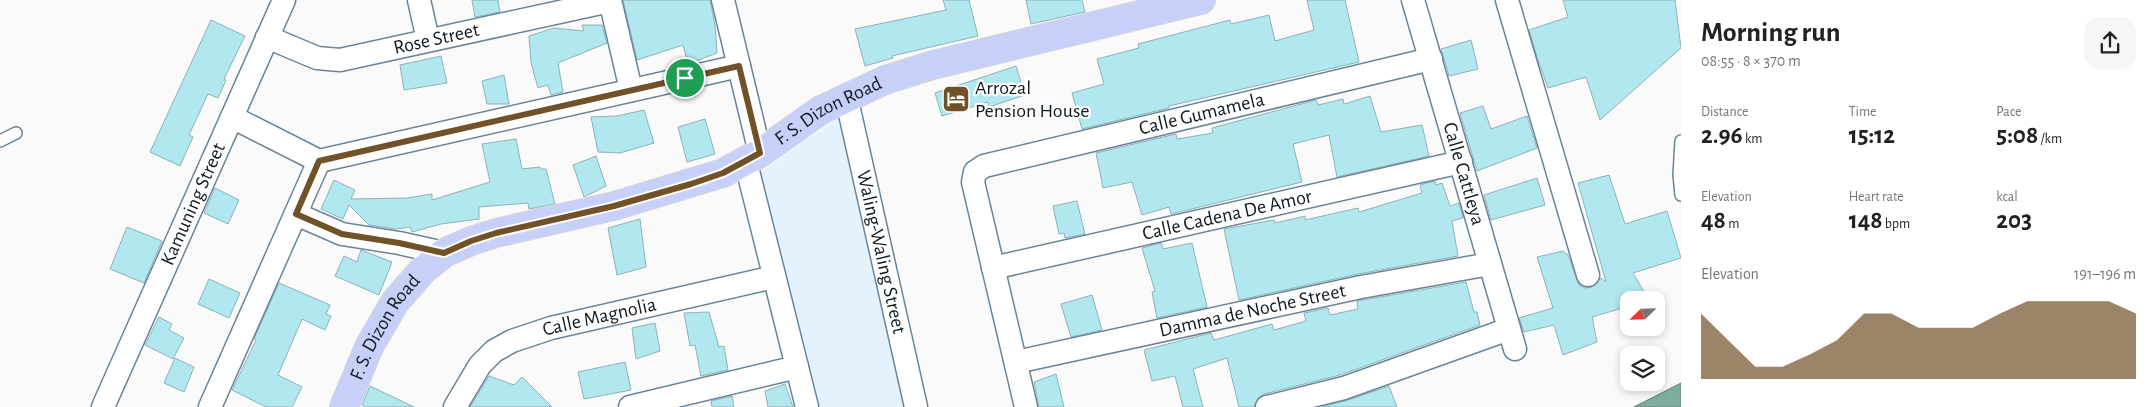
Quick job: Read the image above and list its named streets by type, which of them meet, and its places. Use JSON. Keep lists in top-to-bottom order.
{
  "streets": {
    "main road": ["F. S. Dizon Road"],
    "street": [
      "Rose Street",
      "Calle Gumamela",
      "Calle Cattleya",
      "Kamuning Street",
      "Calle Cadena De Amor",
      "Waling-Waling Street",
      "Damma de Noche Street",
      "Calle Magnolia"
    ]
  },
  "crossings": [
    ["Rose Street", "Kamuning Street"],
    ["F. S. Dizon Road", "Waling-Waling Street"],
    ["Calle Gumamela", "Calle Cattleya"],
    ["Calle Gumamela", "Calle Cadena De Amor"],
    ["Calle Cattleya", "Calle Cadena De Amor"],
    ["Calle Cattleya", "Damma de Noche Street"]
  ],
  "places": {
    "hotel": ["Arrozal Pension House"]
  },
  "north": "bottom left",
  "page": {
    "heading": ["Morning run", "08:55 · 8 × 370 m"],
    "stats": [
      ["Distance", "2.96 km"],
      ["Time", "15:12"],
      ["Pace", "5:08 /km"],
      ["Elevation", "48 m"],
      ["Heart rate", "148 bpm"],
      ["kcal", "203"]
    ],
    "chart": ["Elevation", "191–196 m"]
  }
}
